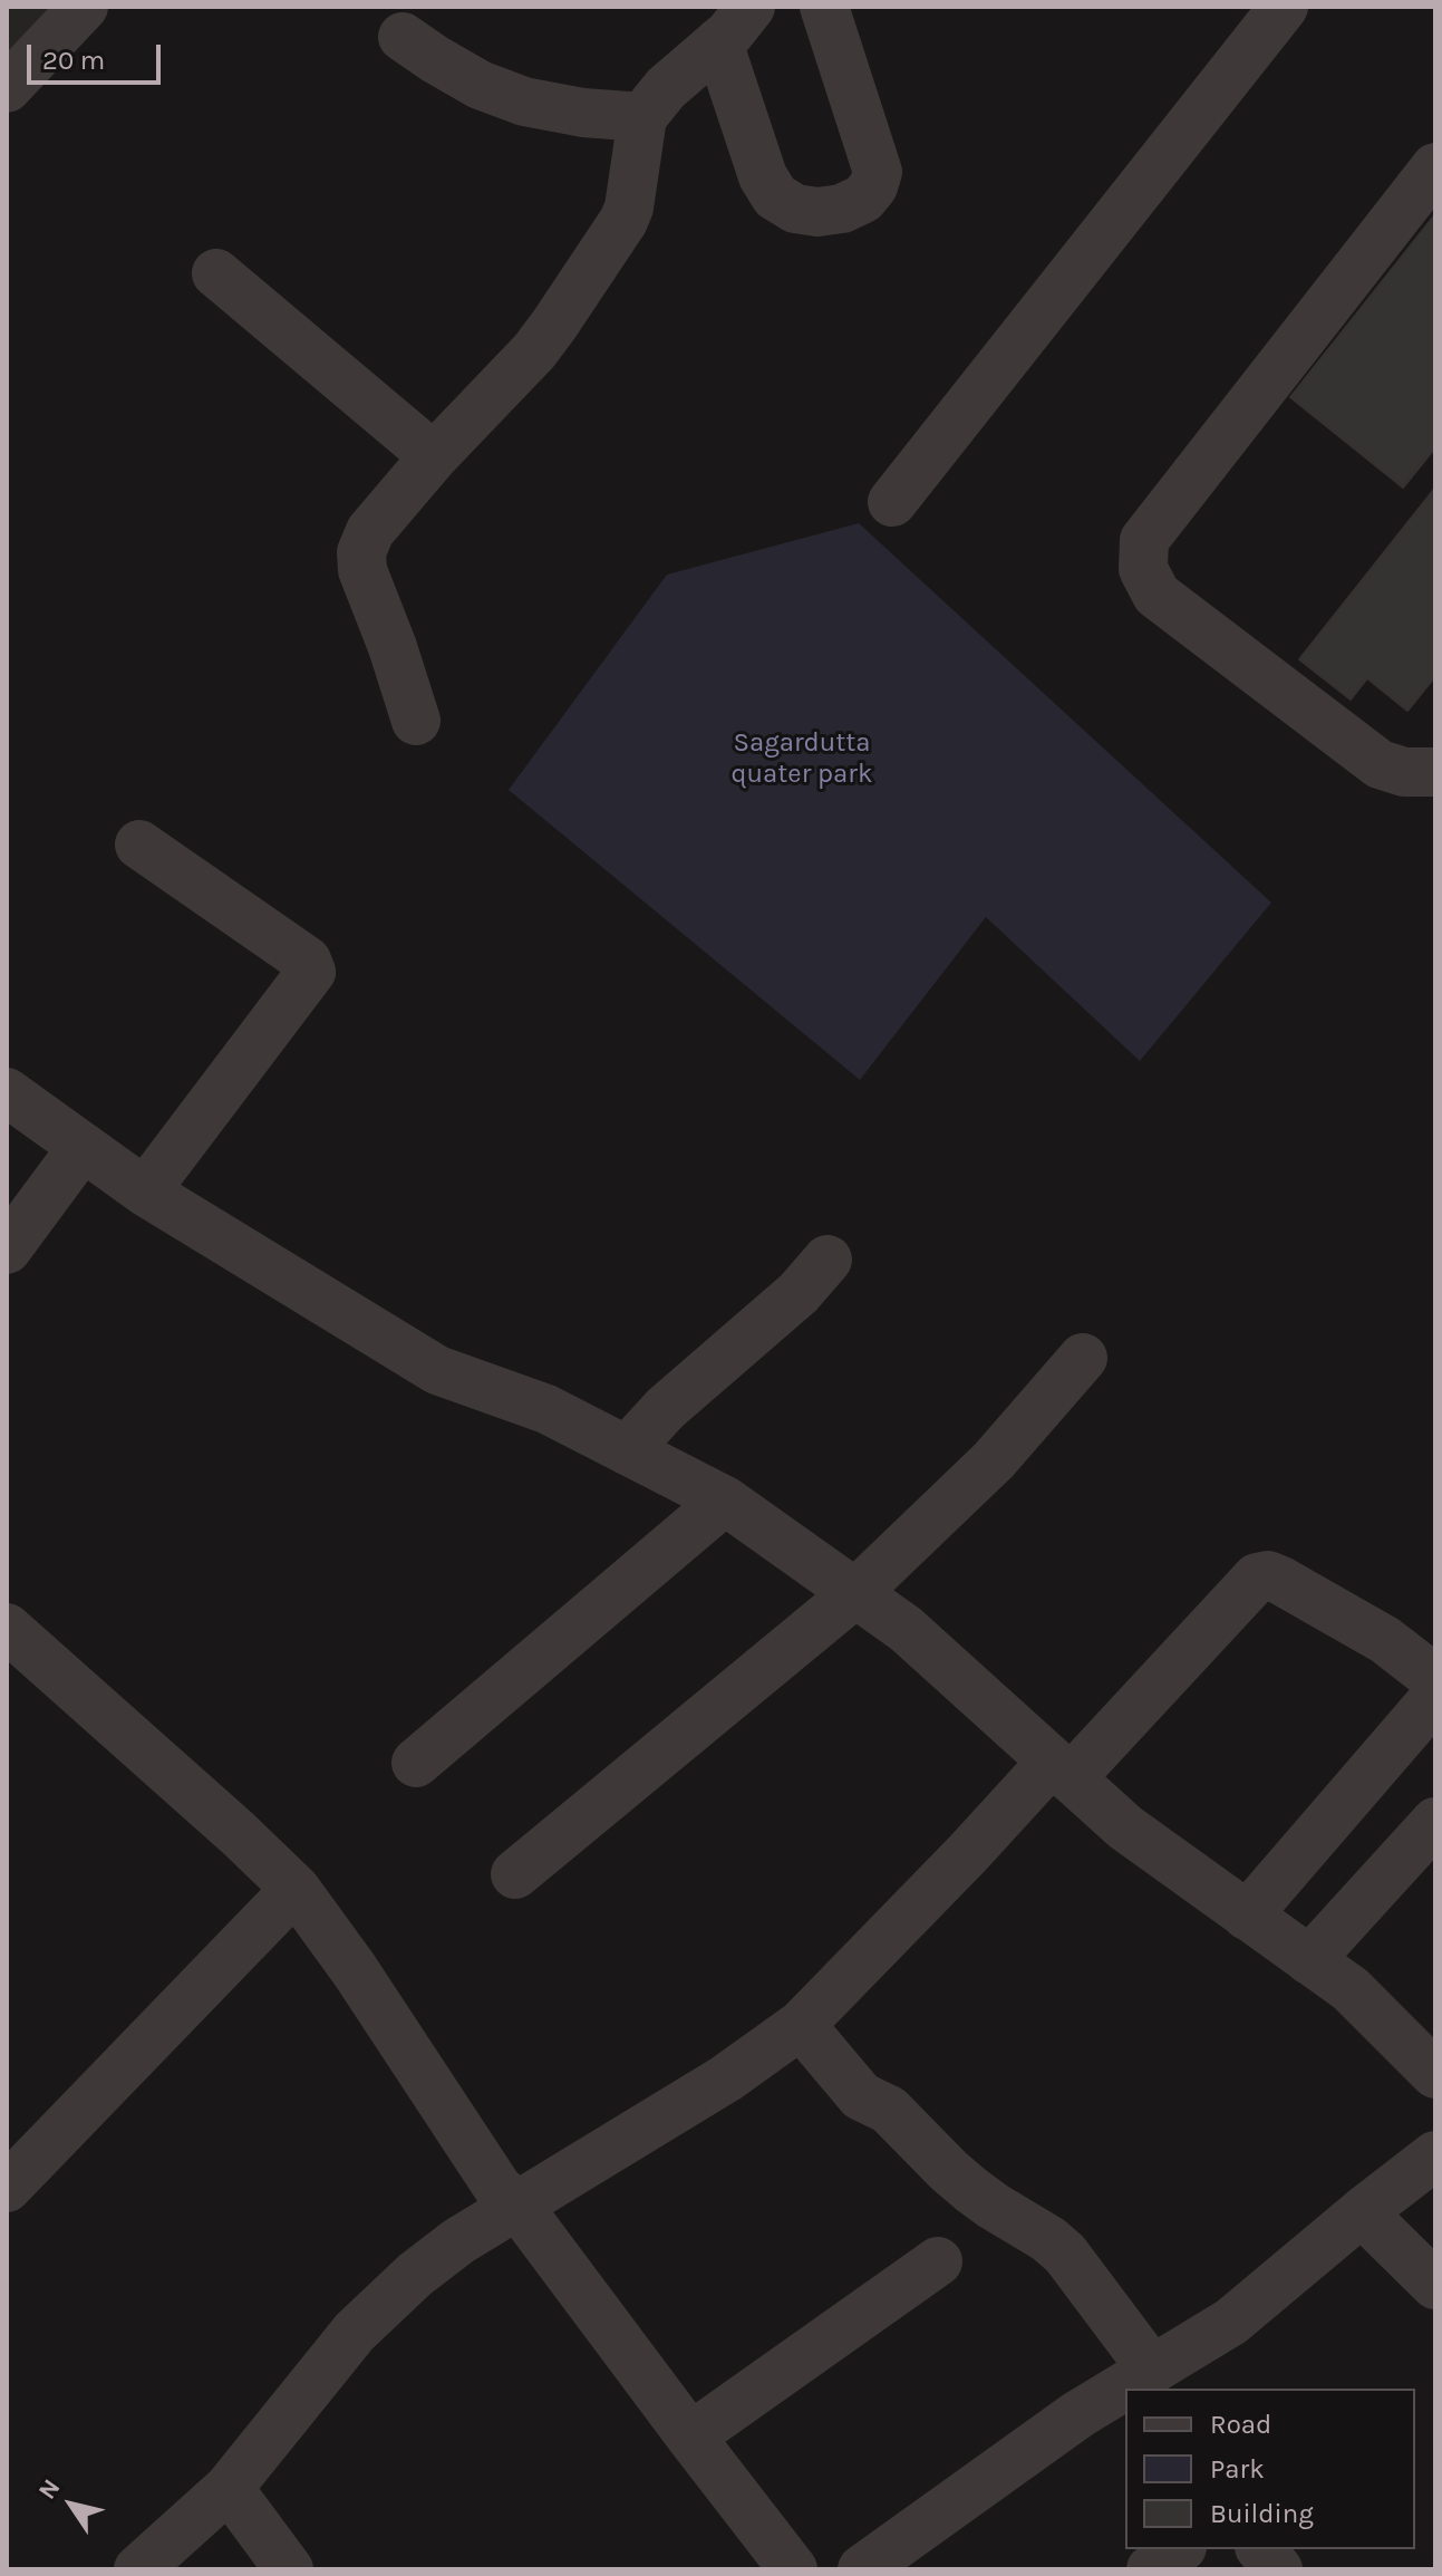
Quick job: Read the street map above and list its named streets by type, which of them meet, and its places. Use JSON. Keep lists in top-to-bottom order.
{
  "parks": ["Sagardutta quater park"],
  "legend": ["Road", "Park", "Building"],
  "scale_bar": "20 m",
  "north": "top left"
}
